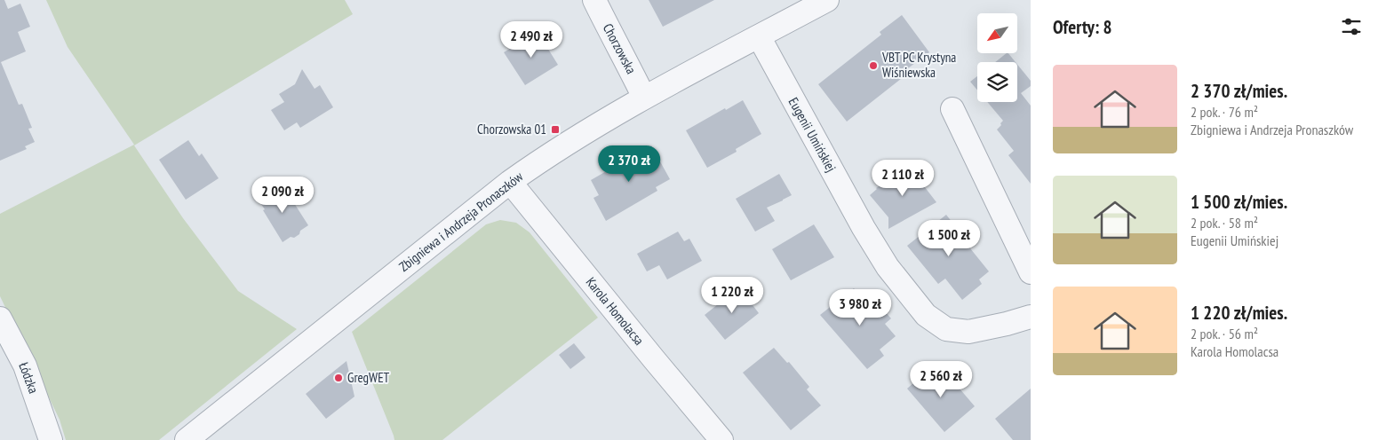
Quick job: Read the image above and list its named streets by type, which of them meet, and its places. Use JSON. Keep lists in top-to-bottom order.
{
  "streets": {
    "street": [
      "Chorzowska",
      "Eugenii Umińskiej",
      "Zbigniewa i Andrzeja Pronaszków",
      "Karola Homolacsa",
      "Łódzka"
    ]
  },
  "crossings": [
    ["Chorzowska", "Zbigniewa i Andrzeja Pronaszków"],
    ["Eugenii Umińskiej", "Zbigniewa i Andrzeja Pronaszków"],
    ["Zbigniewa i Andrzeja Pronaszków", "Karola Homolacsa"]
  ],
  "places": {
    "other": ["VBT PC Krystyna Wiśniewska", "GregWET"],
    "transit": ["Chorzowska 01"]
  },
  "north": "bottom left",
  "page": {
    "heading": "Oferty: 8",
    "price": [
      "2 490 zł",
      "2 370 zł",
      "2 110 zł",
      "2 090 zł",
      "1 500 zł",
      "1 220 zł",
      "3 980 zł",
      "2 560 zł"
    ],
    "list": [
      {
        "name": "2 370 zł/mies.",
        "note": "2 pok. · 76 m² · Zbigniewa i Andrzeja Pronaszków"
      },
      {
        "name": "1 500 zł/mies.",
        "note": "2 pok. · 58 m² · Eugenii Umińskiej"
      },
      {
        "name": "1 220 zł/mies.",
        "note": "2 pok. · 56 m² · Karola Homolacsa"
      }
    ]
  }
}
